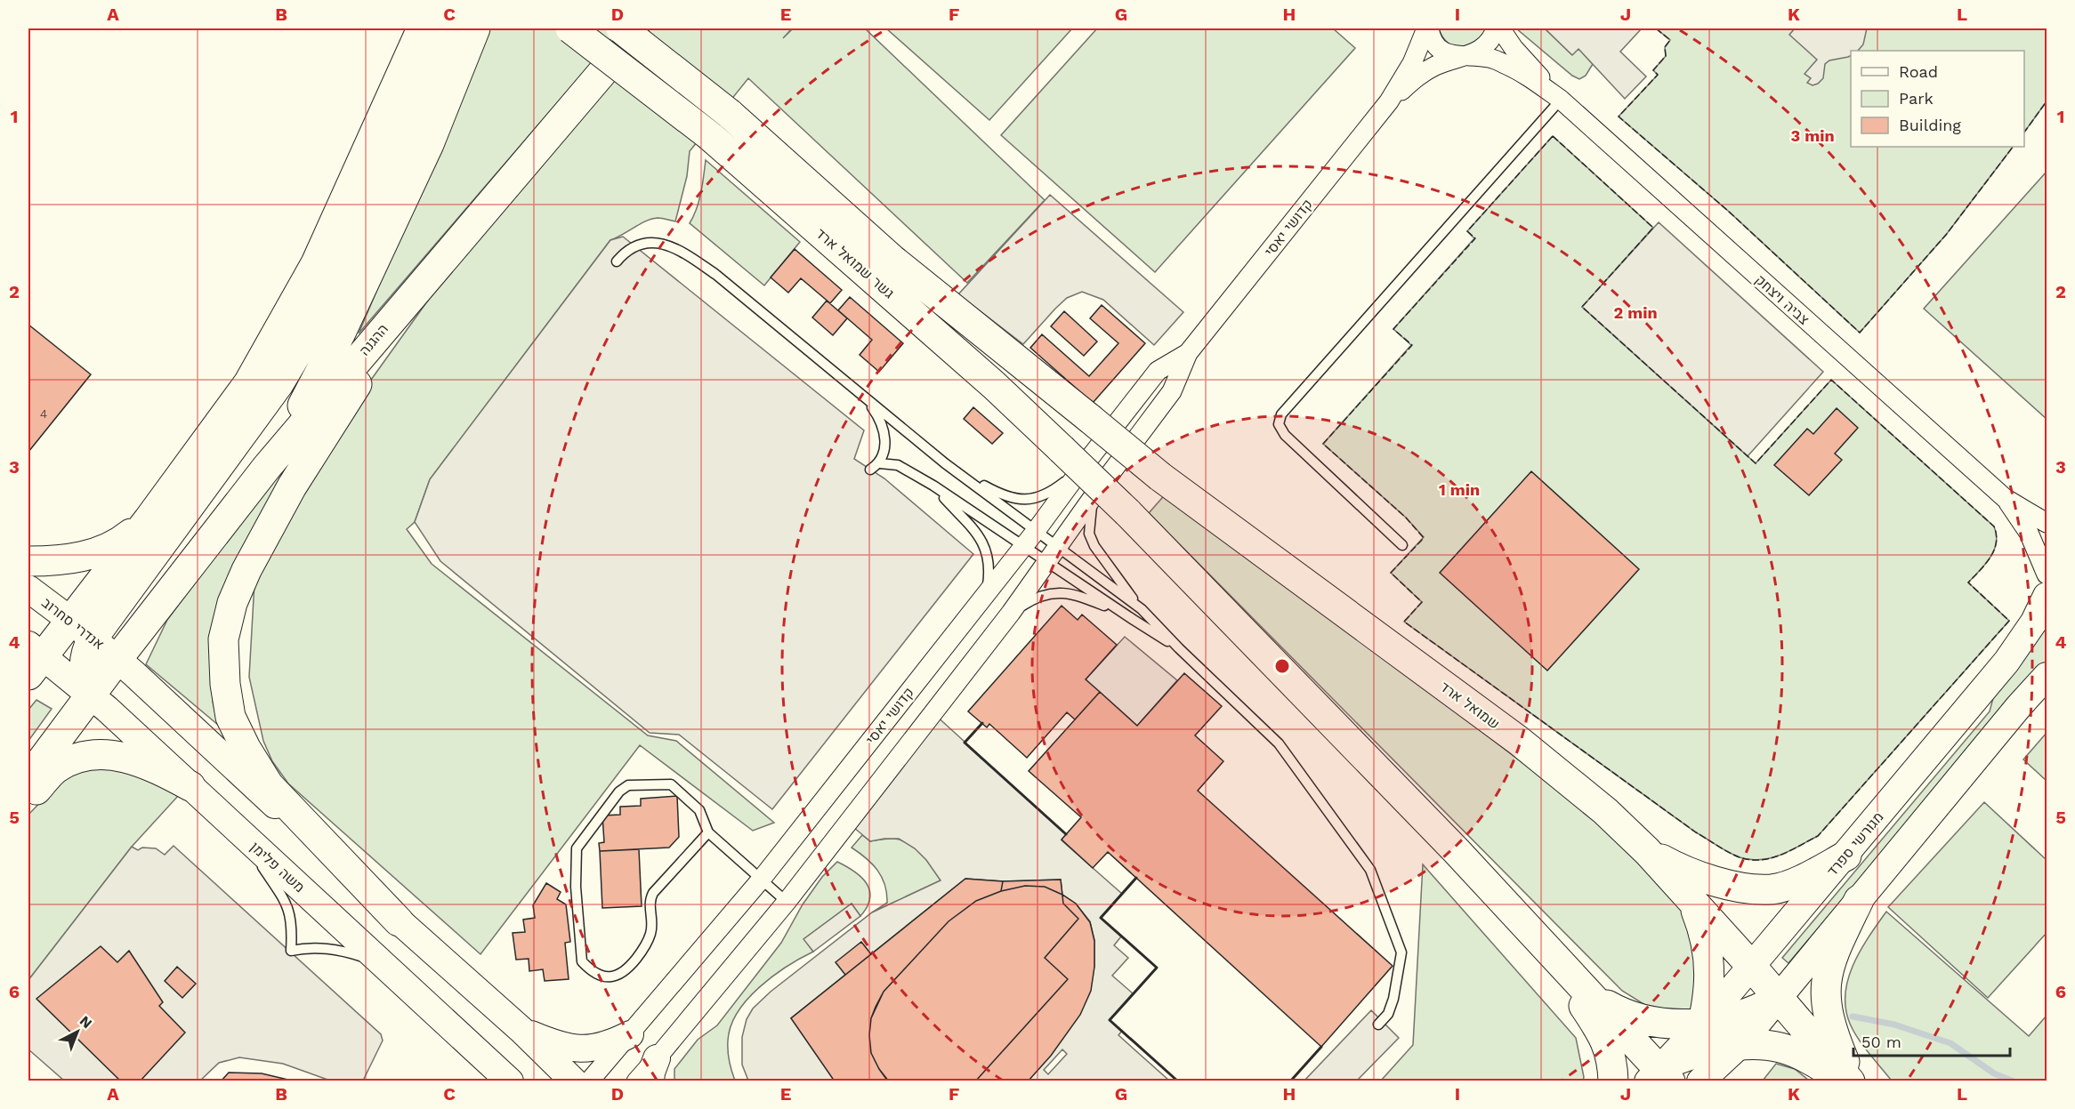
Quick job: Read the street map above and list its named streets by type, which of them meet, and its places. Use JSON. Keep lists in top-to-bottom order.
{
  "streets": {
    "highway": ["גשר שמואל ארד", "ההגנה", "שמואל ארד"],
    "main road": ["אנדרי סחרוב", "מגורשי ספרד", "משה פלימן"],
    "street": ["קדושי יאסי", "צביה ויצחק"]
  },
  "crossings": [
    ["קדושי יאסי", "גשר שמואל ארד"],
    ["קדושי יאסי", "צביה ויצחק"],
    ["גשר שמואל ארד", "שמואל ארד"],
    ["ההגנה", "אנדרי סחרוב"],
    ["ההגנה", "משה פלימן"],
    ["שמואל ארד", "מגורשי ספרד"]
  ],
  "house_numbers": ["4"],
  "legend": ["Road", "Park", "Building"],
  "scale_bar": "50 m",
  "north": "top right",
  "grid": {
    "columns": [
      "A",
      "B",
      "C",
      "D",
      "E",
      "F",
      "G",
      "H",
      "I",
      "J",
      "K",
      "L"
    ],
    "rows": [
      "1",
      "2",
      "3",
      "4",
      "5",
      "6"
    ]
  },
  "rings": ["3 min", "2 min", "1 min"]
}
